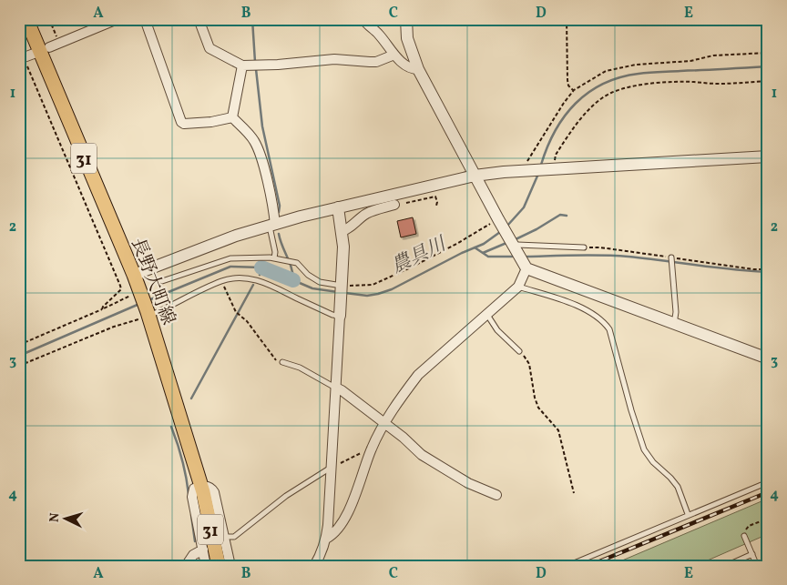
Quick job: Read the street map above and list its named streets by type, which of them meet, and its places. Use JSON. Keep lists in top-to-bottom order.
{
  "streets": {
    "main road": ["31", "長野大町線"]
  },
  "water": ["農具川"],
  "north": "left",
  "grid": {
    "columns": [
      "A",
      "B",
      "C",
      "D",
      "E"
    ],
    "rows": [
      "1",
      "2",
      "3",
      "4"
    ]
  }
}
